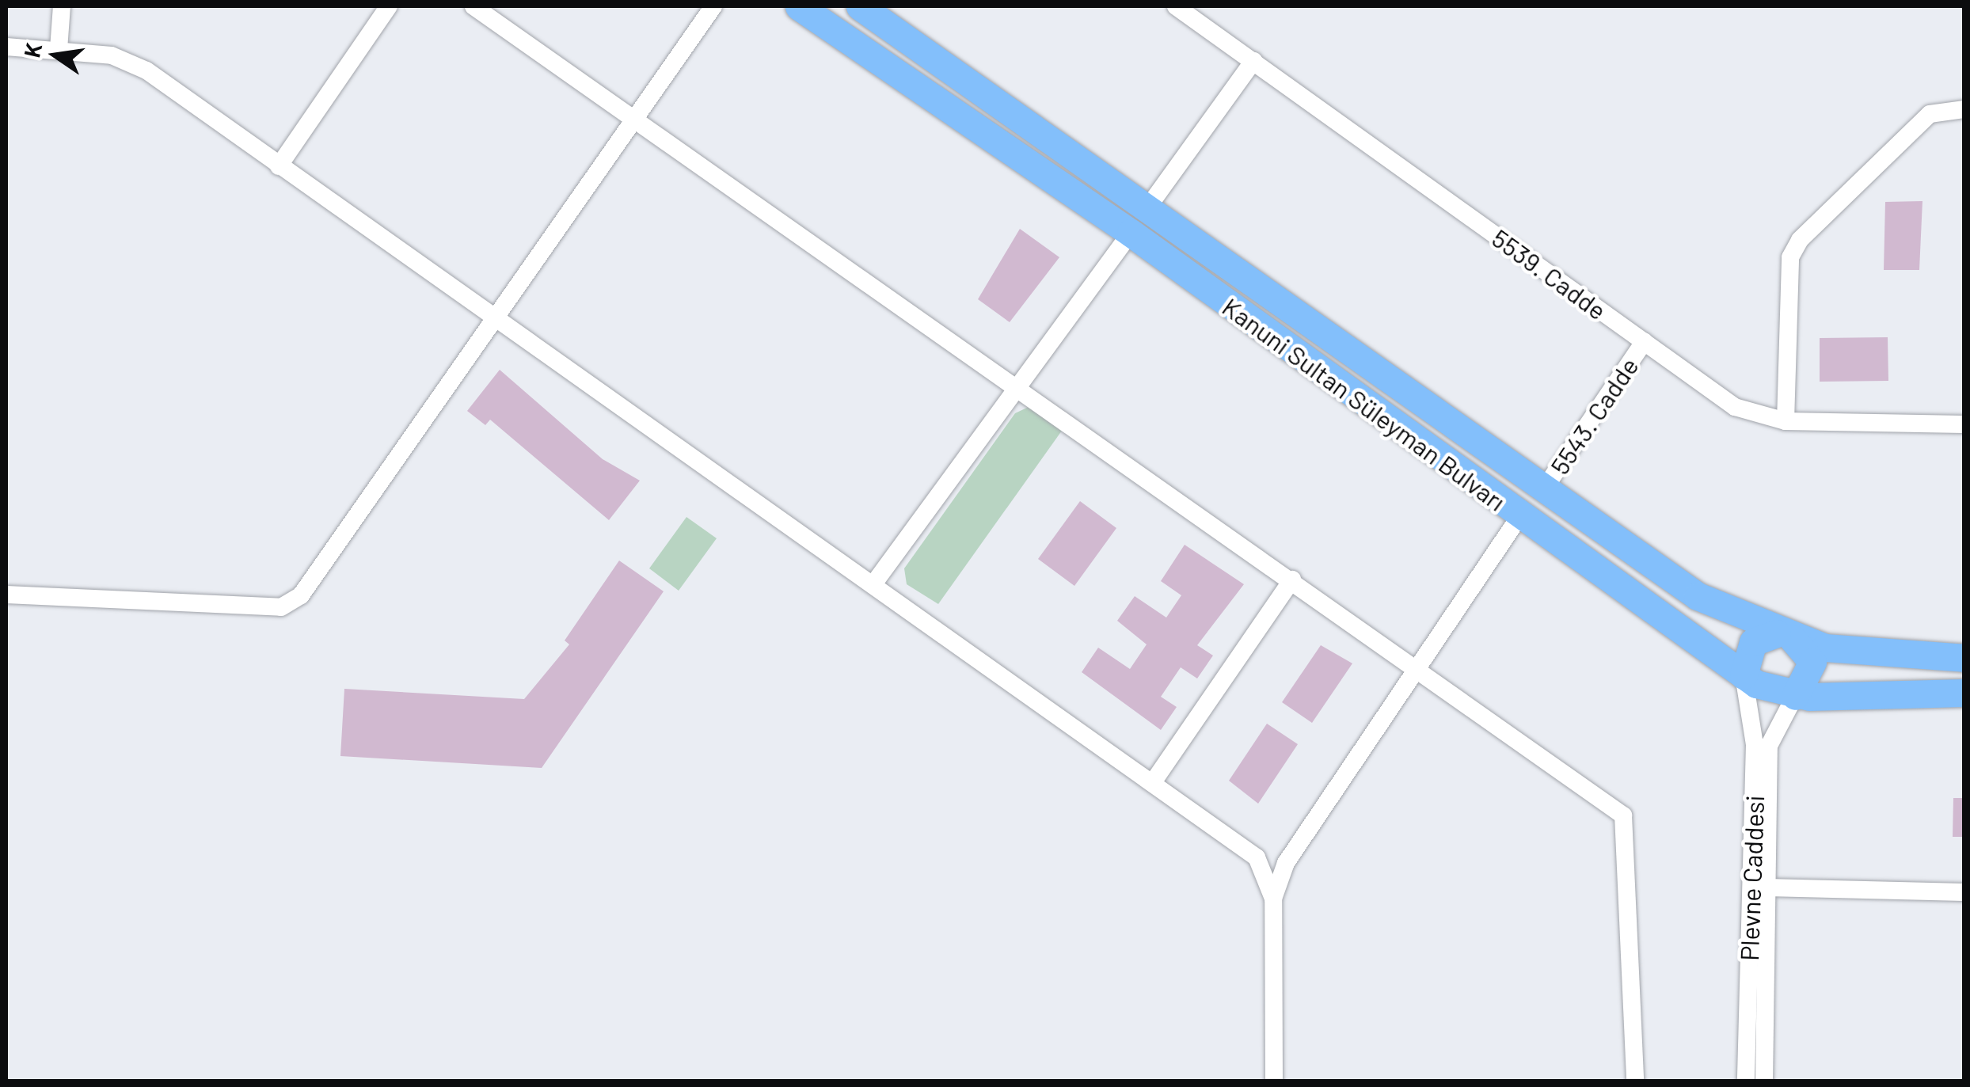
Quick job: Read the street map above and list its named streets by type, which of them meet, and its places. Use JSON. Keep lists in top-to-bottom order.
{
  "streets": {
    "main road": ["Kanuni Sultan Süleyman Bulvarı"],
    "street": ["5539. Cadde", "5543. Cadde", "Plevne Caddesi"]
  },
  "crossings": [
    ["5539. Cadde", "5543. Cadde"],
    ["Kanuni Sultan Süleyman Bulvarı", "5543. Cadde"],
    ["Kanuni Sultan Süleyman Bulvarı", "Plevne Caddesi"]
  ],
  "north": "left"
}
